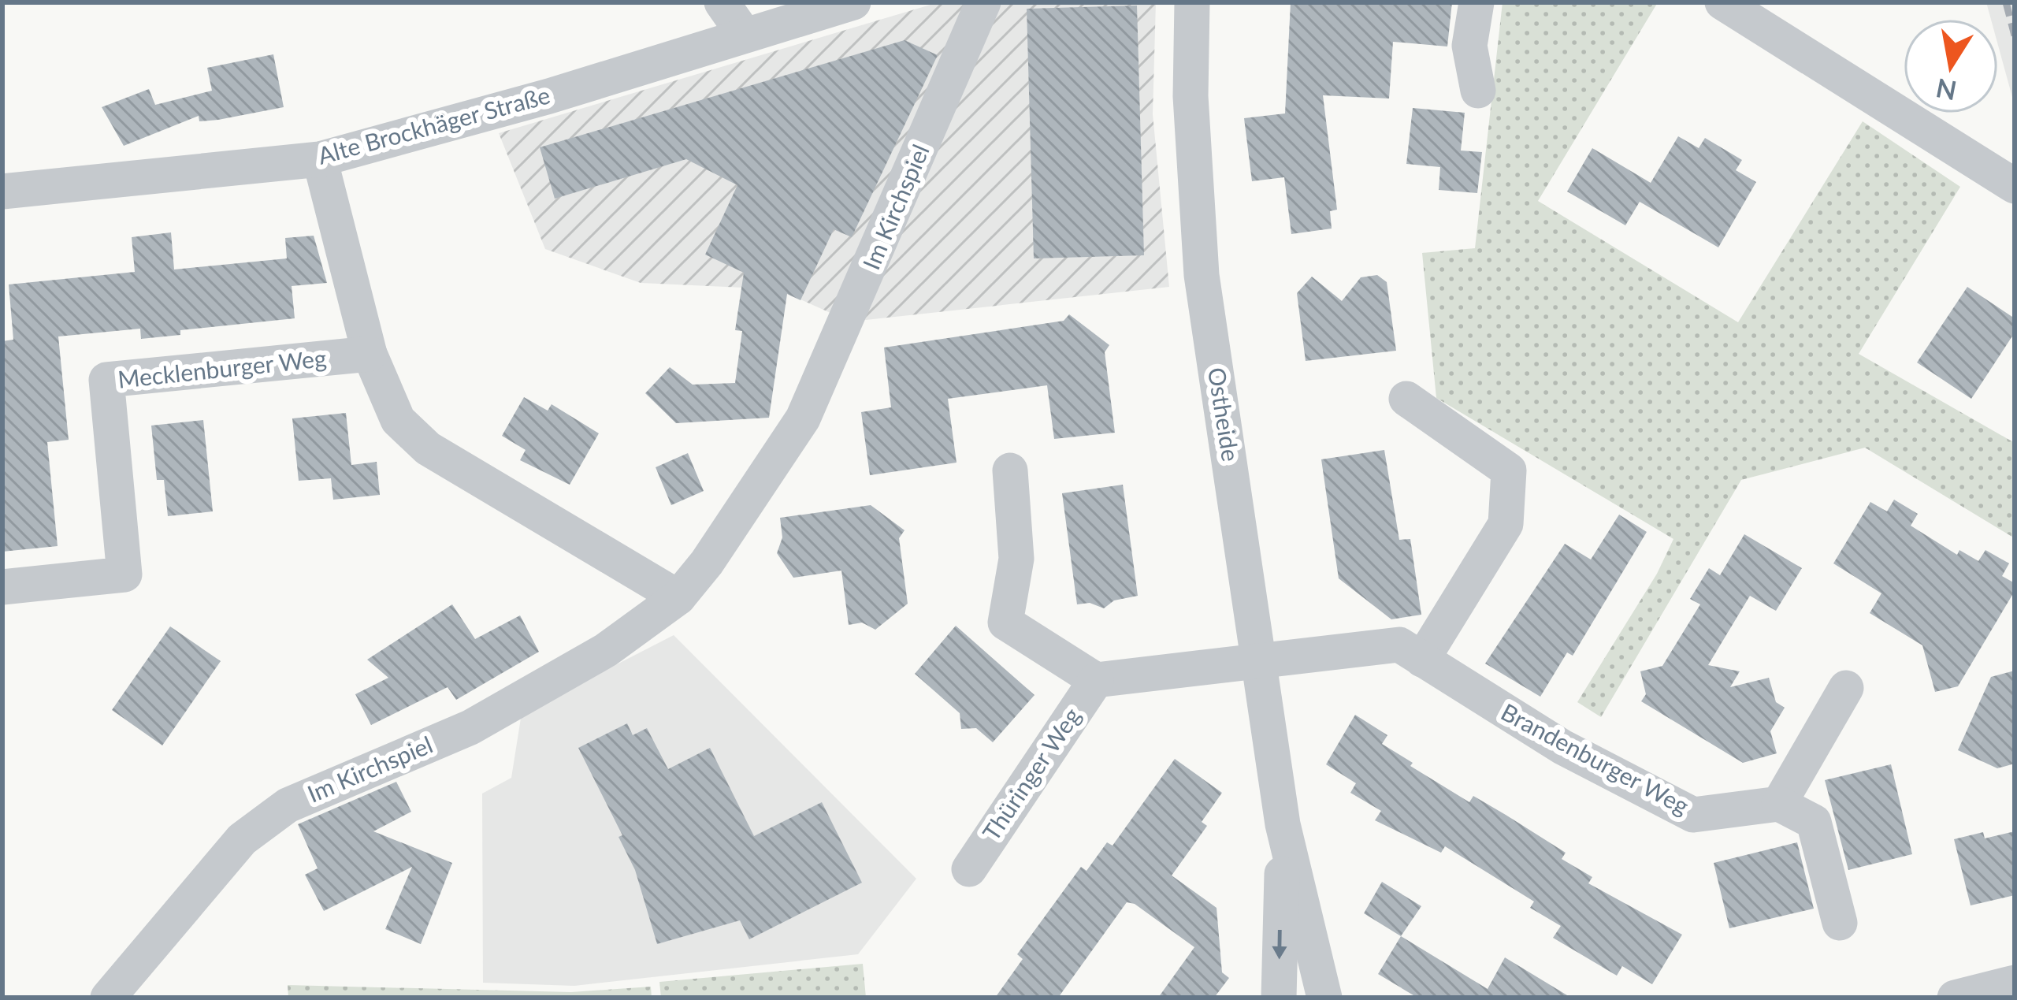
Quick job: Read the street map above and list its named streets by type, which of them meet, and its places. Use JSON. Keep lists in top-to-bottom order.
{
  "streets": {
    "street": [
      "Alte Brockhäger Straße",
      "Im Kirchspiel",
      "Mecklenburger Weg",
      "Ostheide",
      "Brandenburger Weg",
      "Thüringer Weg"
    ]
  },
  "crossings": [
    ["Ostheide", "Brandenburger Weg"]
  ],
  "north": "bottom"
}
